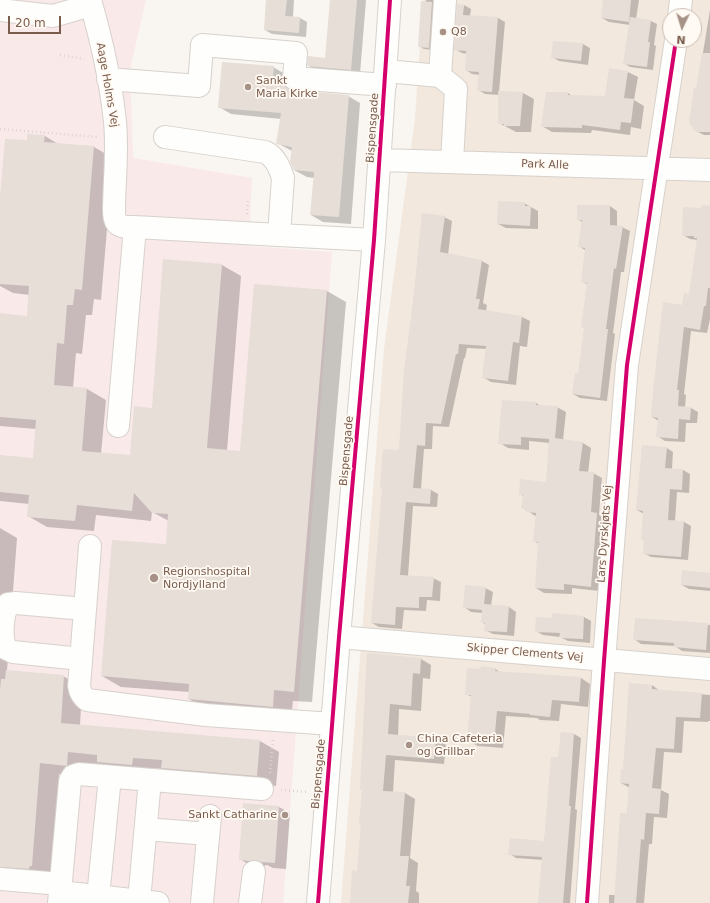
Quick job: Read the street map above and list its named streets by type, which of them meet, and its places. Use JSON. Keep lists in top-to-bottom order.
{
  "streets": {
    "street": [
      "Aage Holms Vej",
      "Bispensgade",
      "Park Alle",
      "Lars Dyrskjøts Vej",
      "Skipper Clements Vej"
    ]
  },
  "crossings": [
    ["Aage Holms Vej", "Bispensgade"],
    ["Bispensgade", "Park Alle"],
    ["Bispensgade", "Skipper Clements Vej"],
    ["Park Alle", "Lars Dyrskjøts Vej"],
    ["Lars Dyrskjøts Vej", "Skipper Clements Vej"]
  ],
  "places": [
    "Q8",
    "Sankt Maria Kirke",
    "Regionshospital Nordjylland",
    "China Cafeteria og Grillbar",
    "Sankt Catharine"
  ],
  "scale_bar": "20 m",
  "north": "bottom"
}
